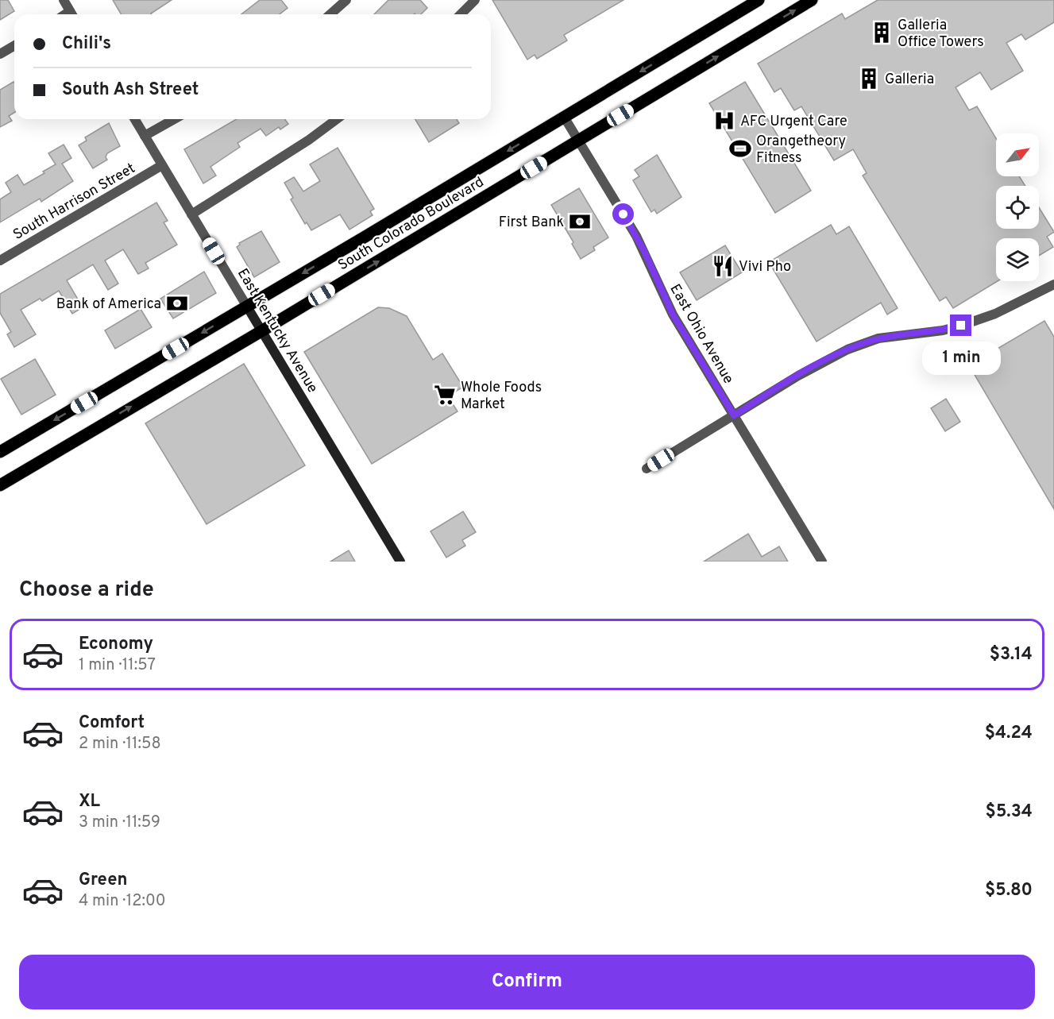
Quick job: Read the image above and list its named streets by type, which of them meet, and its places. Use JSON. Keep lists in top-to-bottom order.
{
  "streets": {
    "main road": ["South Colorado Boulevard"],
    "street": ["South Harrison Street", "East Kentucky Avenue", "East Ohio Avenue"]
  },
  "crossings": [
    ["South Harrison Street", "East Kentucky Avenue"],
    ["South Colorado Boulevard", "East Kentucky Avenue"],
    ["South Colorado Boulevard", "East Ohio Avenue"]
  ],
  "places": {
    "building": ["Galleria Office Towers", "Galleria"],
    "hospital": ["AFC Urgent Care"],
    "sports": ["Orangetheory Fitness"],
    "bank": ["First Bank", "Bank of America"],
    "restaurant": ["Vivi Pho"],
    "supermarket": ["Whole Foods Market"]
  },
  "north": "top right",
  "page": {
    "banner": ["Chili's", "South Ash Street"],
    "bubble": "1 min",
    "heading": "Choose a ride",
    "list": [
      {
        "name": "Economy",
        "note": "1 min · 11:57",
        "value": "$3.14"
      },
      {
        "name": "Comfort",
        "note": "2 min · 11:58",
        "value": "$4.24"
      },
      {
        "name": "XL",
        "note": "3 min · 11:59",
        "value": "$5.34"
      },
      {
        "name": "Green",
        "note": "4 min · 12:00",
        "value": "$5.80"
      }
    ],
    "buttons": "Confirm"
  }
}
